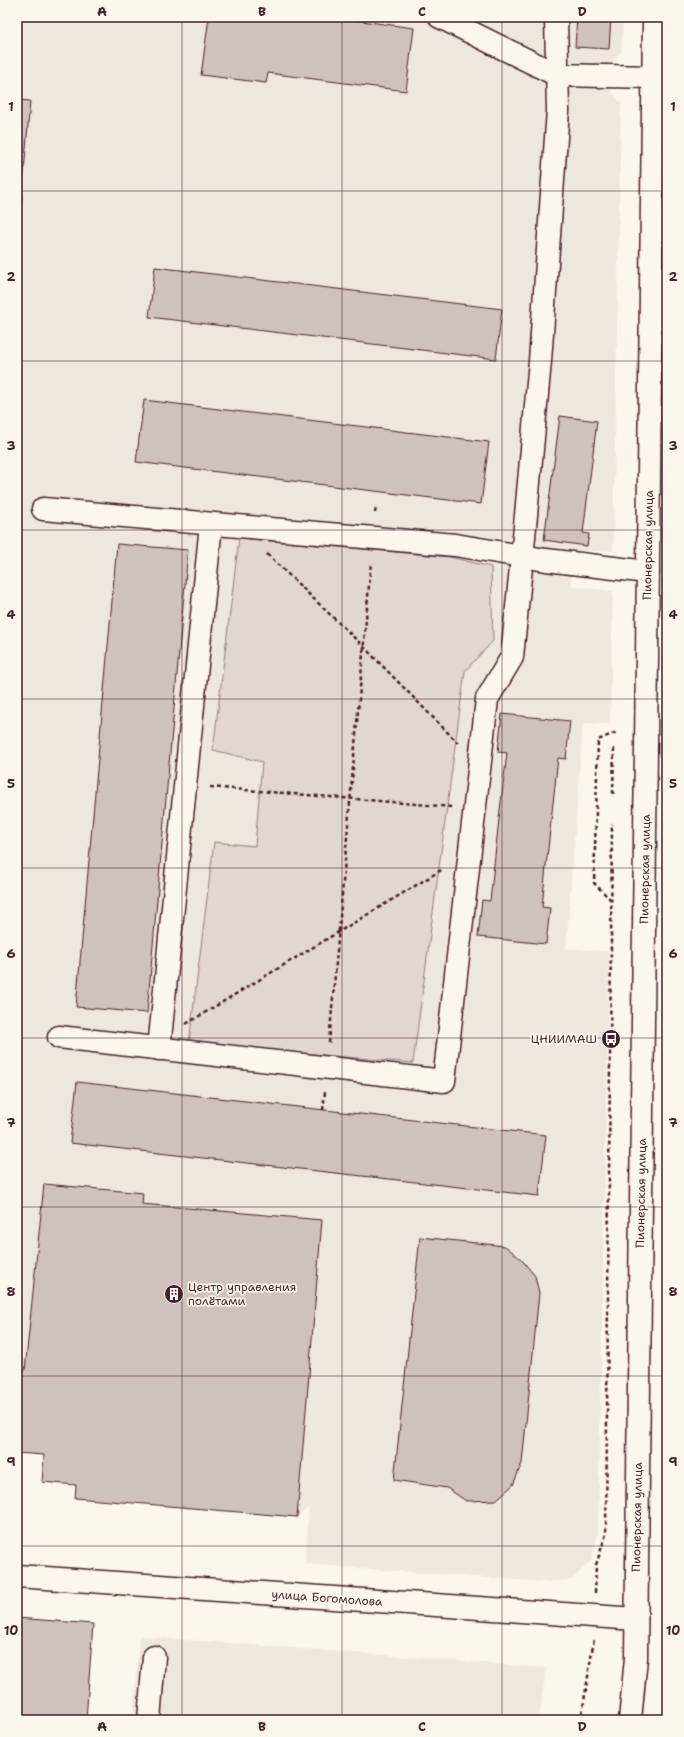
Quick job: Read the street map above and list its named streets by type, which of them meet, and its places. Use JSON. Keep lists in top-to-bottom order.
{
  "streets": {
    "main road": ["Пионерская улица", "улица Богомолова"]
  },
  "crossings": [
    ["Пионерская улица", "улица Богомолова"]
  ],
  "places": {
    "bus stop": ["ЦНИИМАШ"],
    "building": ["Центр управления полётами"]
  },
  "grid": {
    "columns": [
      "A",
      "B",
      "C",
      "D"
    ],
    "rows": [
      "1",
      "2",
      "3",
      "4",
      "5",
      "6",
      "7",
      "8",
      "9",
      "10"
    ]
  }
}
